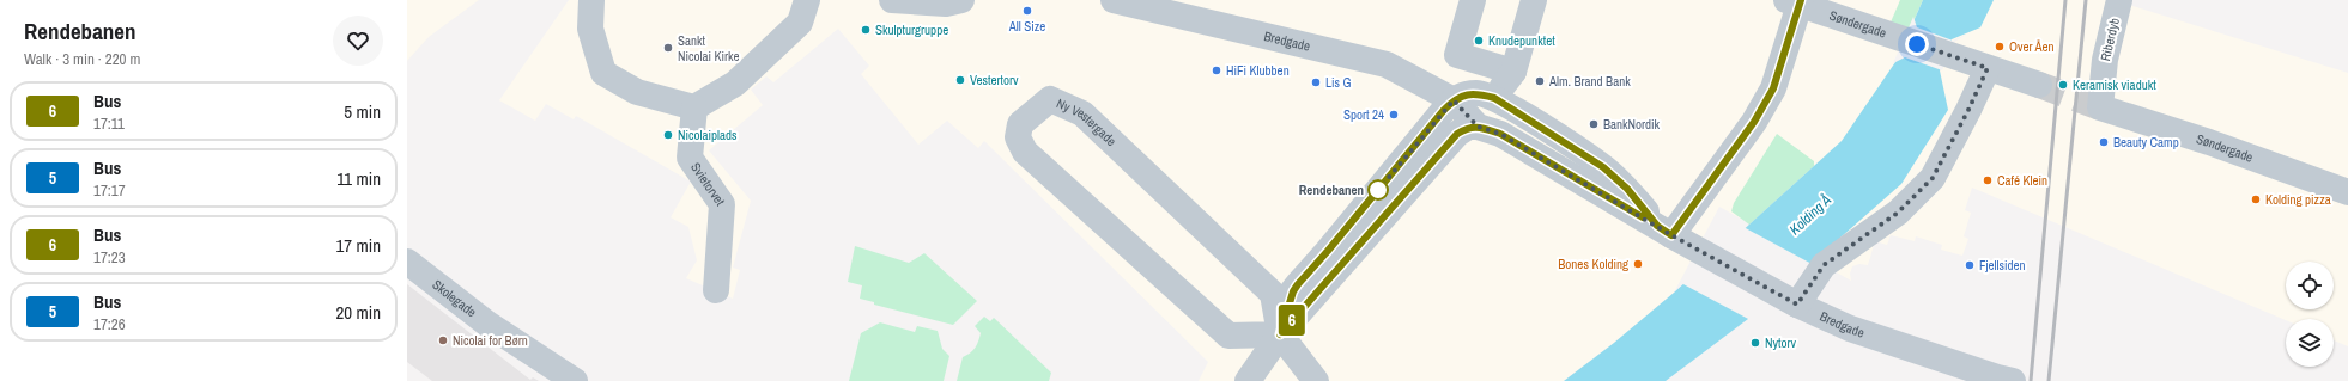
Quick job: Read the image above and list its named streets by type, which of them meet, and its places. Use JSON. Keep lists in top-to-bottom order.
{
  "streets": {
    "street": [
      "Søndergade",
      "Riberdyb",
      "Bredgade",
      "Ny Vestergade",
      "Svietorvet",
      "Skolegade"
    ]
  },
  "crossings": [
    ["Søndergade", "Riberdyb"]
  ],
  "water": ["Kolding Å"],
  "places": [
    "All Size",
    "Skulpturgruppe",
    "Knudepunktet",
    "Over Åen",
    "Sankt Nicolai Kirke",
    "HiFi Klubben",
    "Vestertorv",
    "Alm. Brand Bank",
    "Lis G",
    "Keramisk viadukt",
    "Sport 24",
    "BankNordik",
    "Nicolaiplads",
    "Beauty Camp",
    "Café Klein",
    "Rendebanen",
    "Kolding pizza",
    "Bones Kolding",
    "Fjellsiden",
    "Nicolai for Børn",
    "Nytorv"
  ],
  "lines": ["bus line 6"],
  "page": {
    "heading": ["Rendebanen", "Walk · 3 min · 220 m"],
    "on_map": "6",
    "list": [
      {
        "mark": "6",
        "name": "Bus",
        "note": "17:11",
        "value": "5 min"
      },
      {
        "mark": "5",
        "name": "Bus",
        "note": "17:17",
        "value": "11 min"
      },
      {
        "mark": "6",
        "name": "Bus",
        "note": "17:23",
        "value": "17 min"
      },
      {
        "mark": "5",
        "name": "Bus",
        "note": "17:26",
        "value": "20 min"
      }
    ]
  }
}
